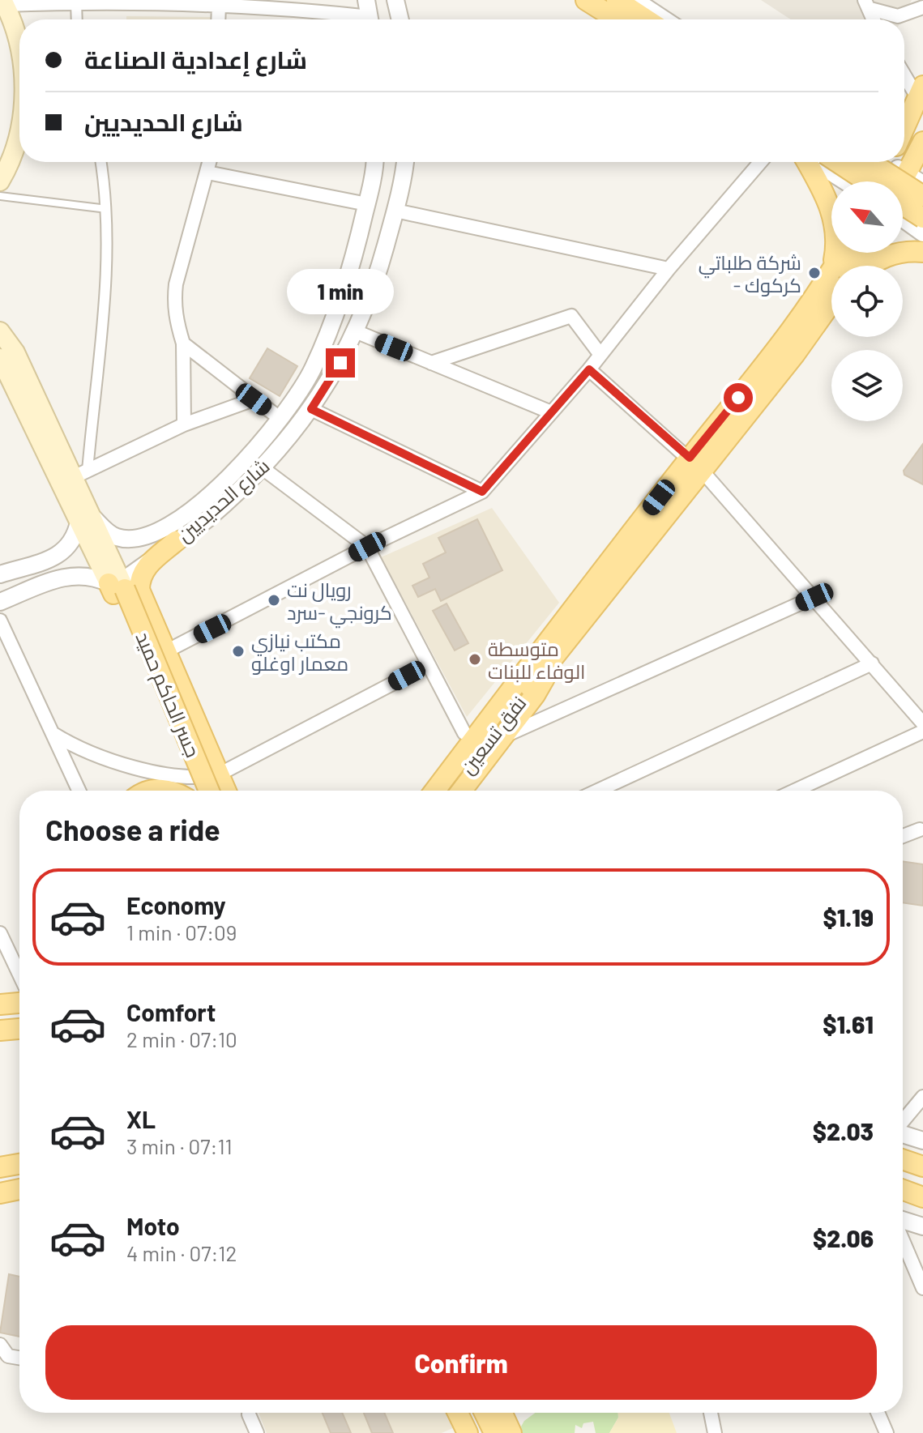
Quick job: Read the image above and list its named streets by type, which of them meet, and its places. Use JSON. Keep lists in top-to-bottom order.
{
  "streets": {
    "main road": ["جسر الحاكم حميد", "نفق تسعين"],
    "street": ["شارع الحديديين"]
  },
  "crossings": [
    ["شارع الحديديين", "جسر الحاكم حميد"]
  ],
  "places": [
    "شركة طلباتي - كركوك",
    "رويال نت كرونجي -سرد",
    "مكتب نيازي معمار اوغلو",
    "متوسطة الوفاء للبنات"
  ],
  "north": "top left",
  "page": {
    "banner": ["شارع إعدادية الصناعة", "شارع الحديديين"],
    "bubble": "1 min",
    "heading": "Choose a ride",
    "list": [
      {
        "name": "Economy",
        "note": "1 min · 07:09",
        "value": "$1.19"
      },
      {
        "name": "Comfort",
        "note": "2 min · 07:10",
        "value": "$1.61"
      },
      {
        "name": "XL",
        "note": "3 min · 07:11",
        "value": "$2.03"
      },
      {
        "name": "Moto",
        "note": "4 min · 07:12",
        "value": "$2.06"
      }
    ],
    "buttons": "Confirm"
  }
}
